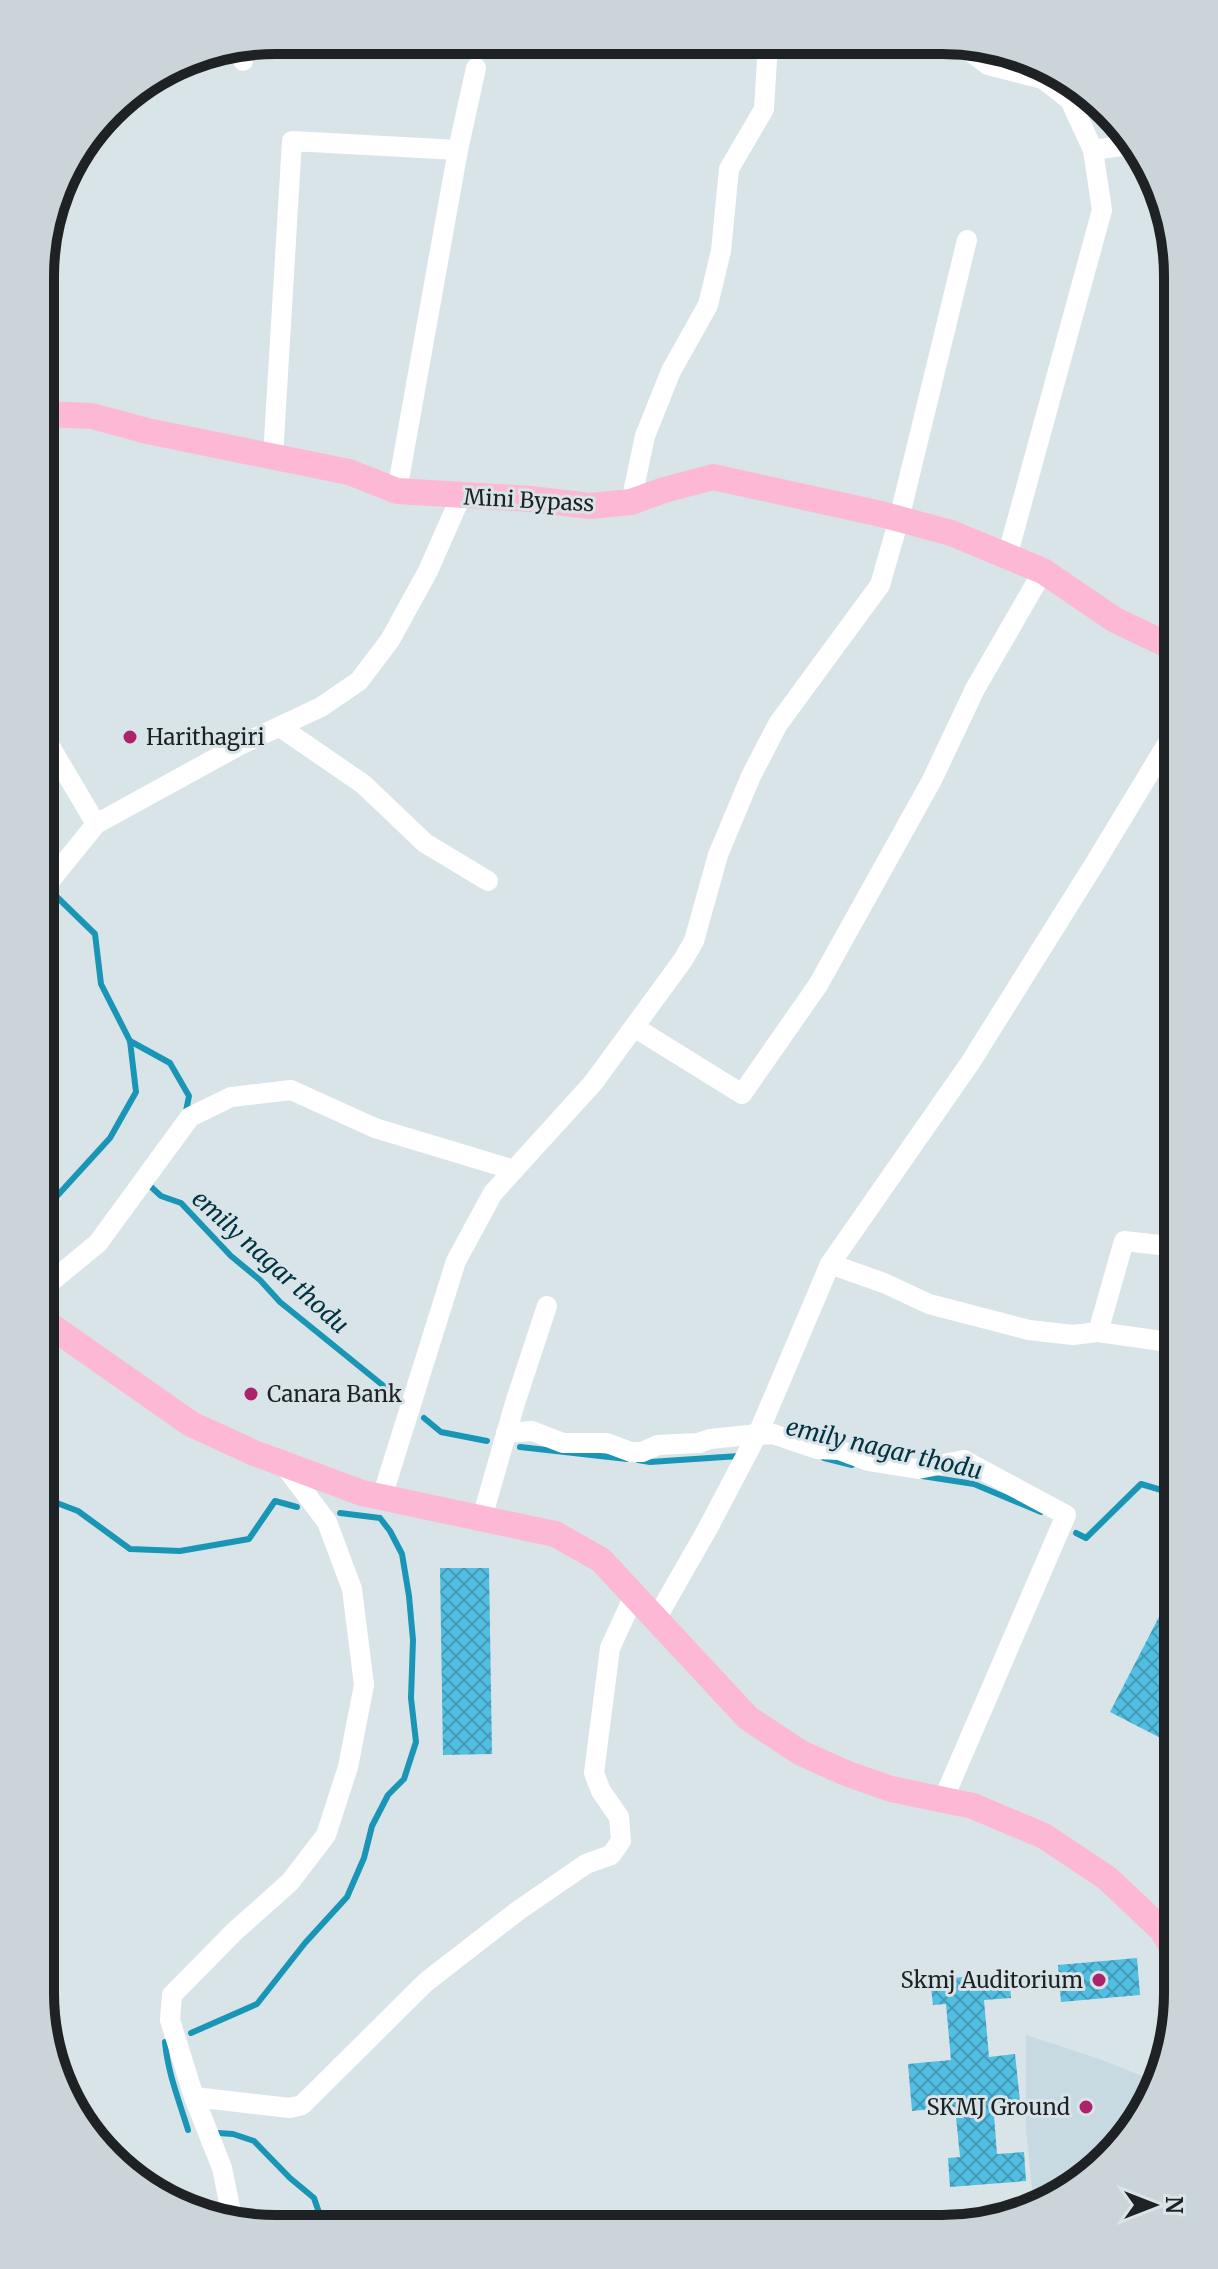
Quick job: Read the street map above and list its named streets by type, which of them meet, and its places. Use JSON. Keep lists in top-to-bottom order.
{
  "streets": {
    "main road": ["Mini Bypass"]
  },
  "water": ["emily nagar thodu"],
  "places": [
    "Harithagiri",
    "Canara Bank",
    "Skmj Auditorium",
    "SKMJ Ground"
  ],
  "north": "right"
}
